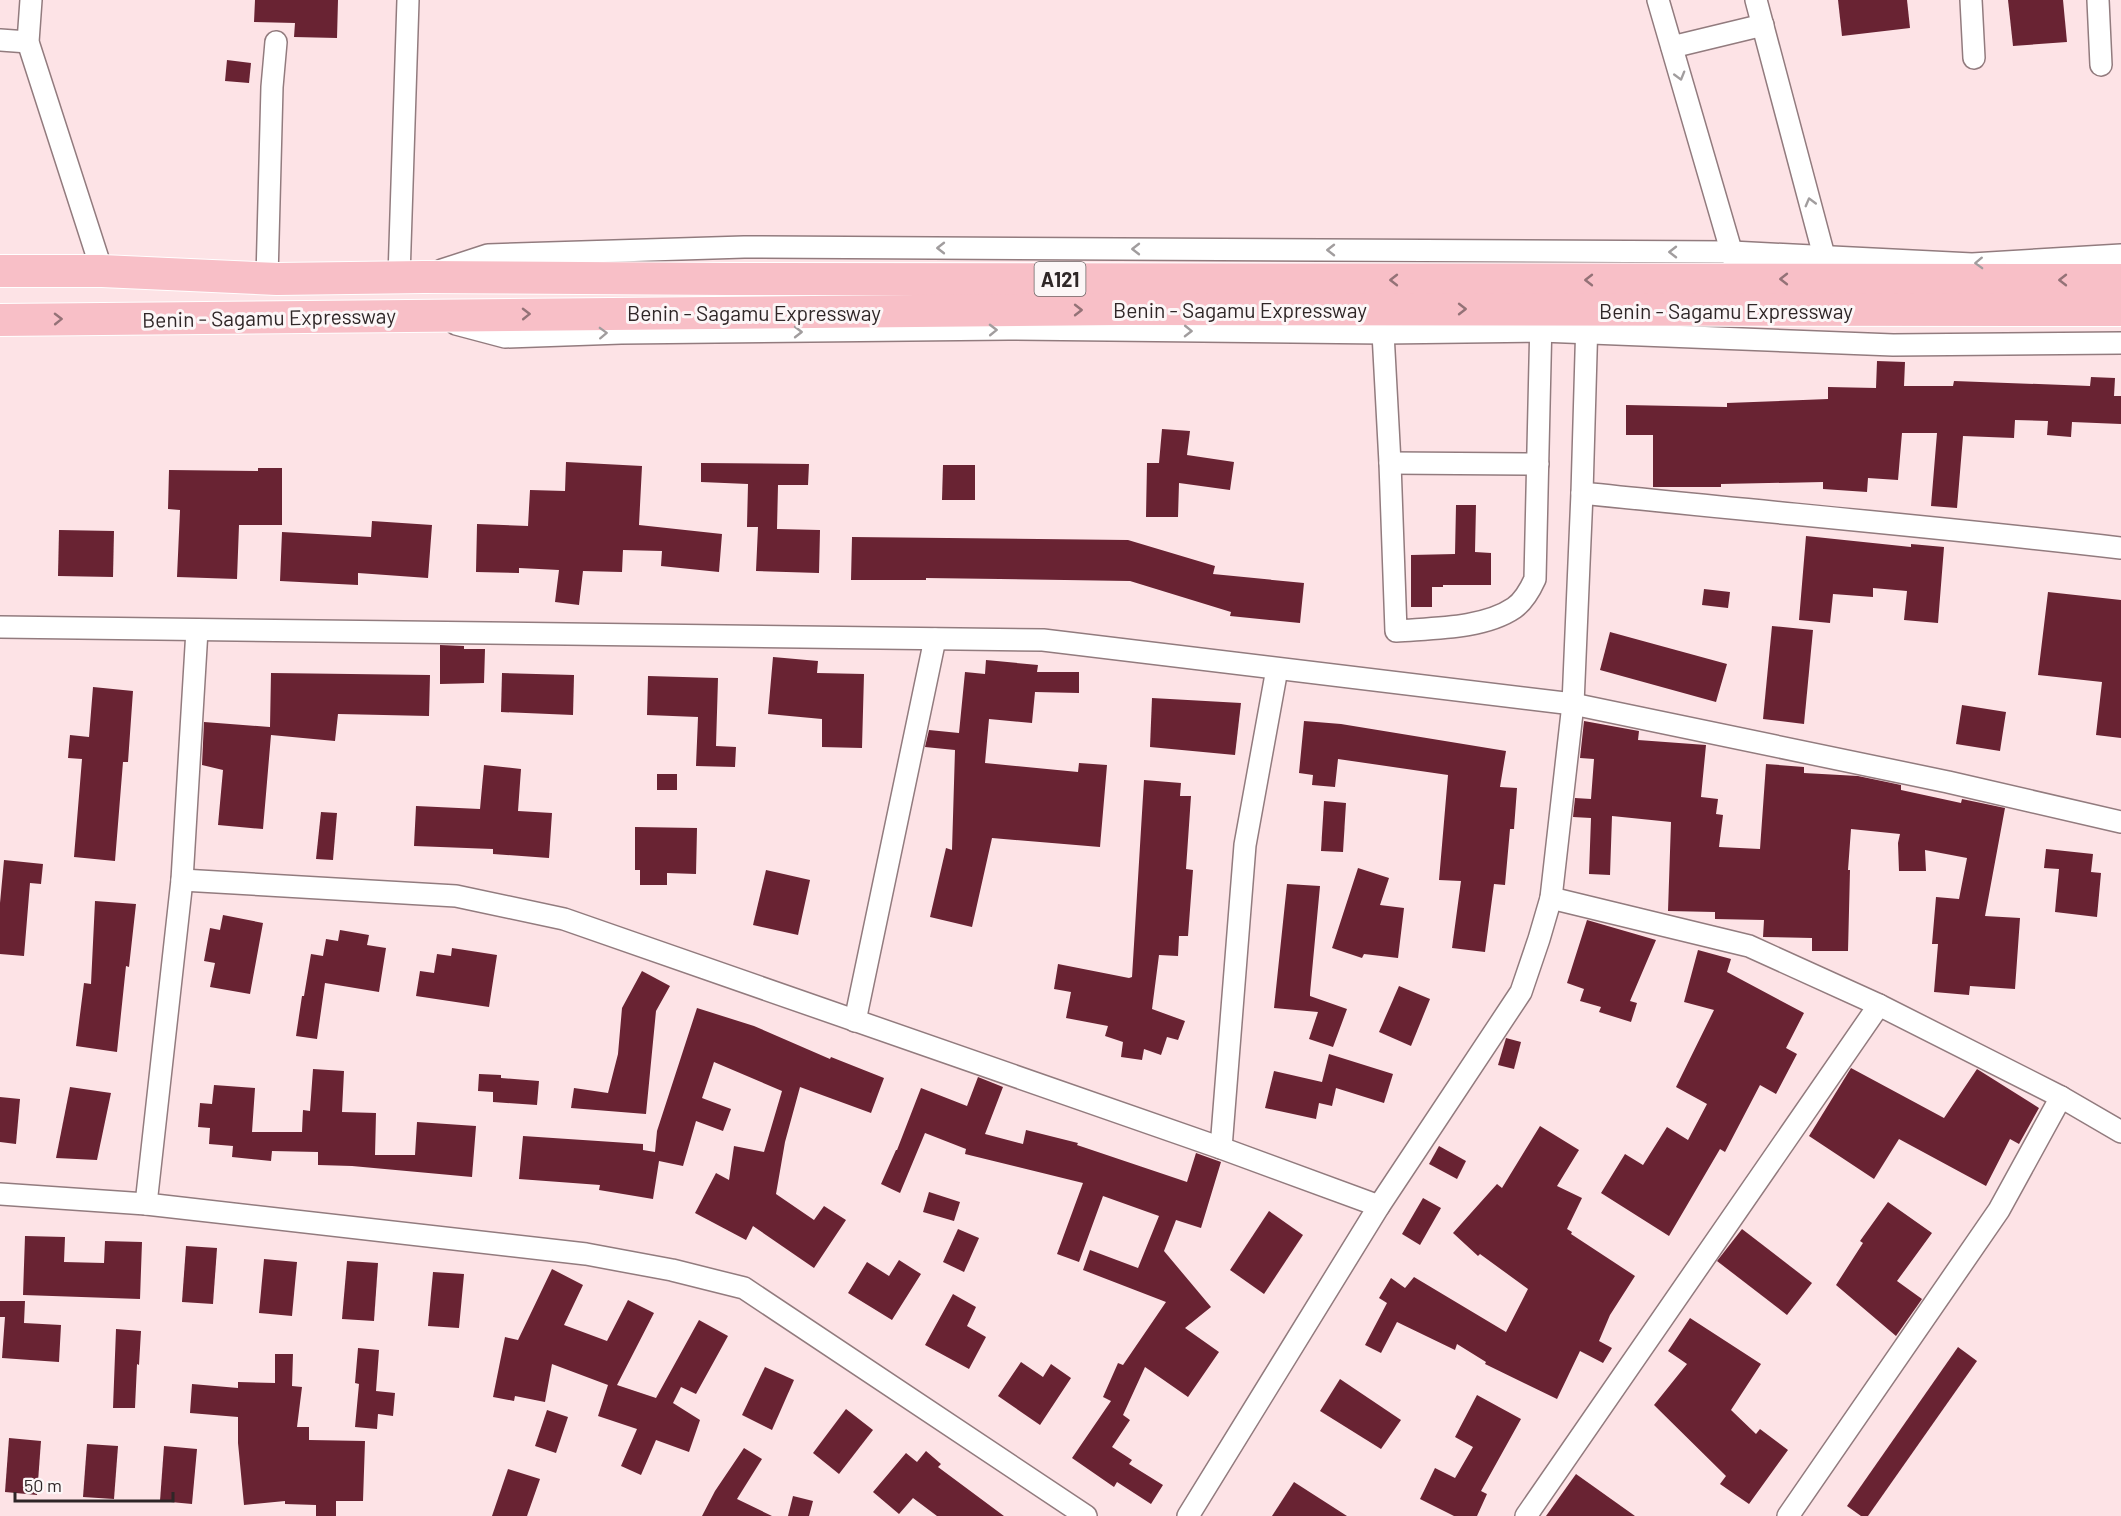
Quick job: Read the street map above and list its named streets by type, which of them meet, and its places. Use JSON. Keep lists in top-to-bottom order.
{
  "streets": {
    "highway": ["A121", "Benin - Sagamu Expressway"]
  },
  "scale_bar": "50 m"
}
